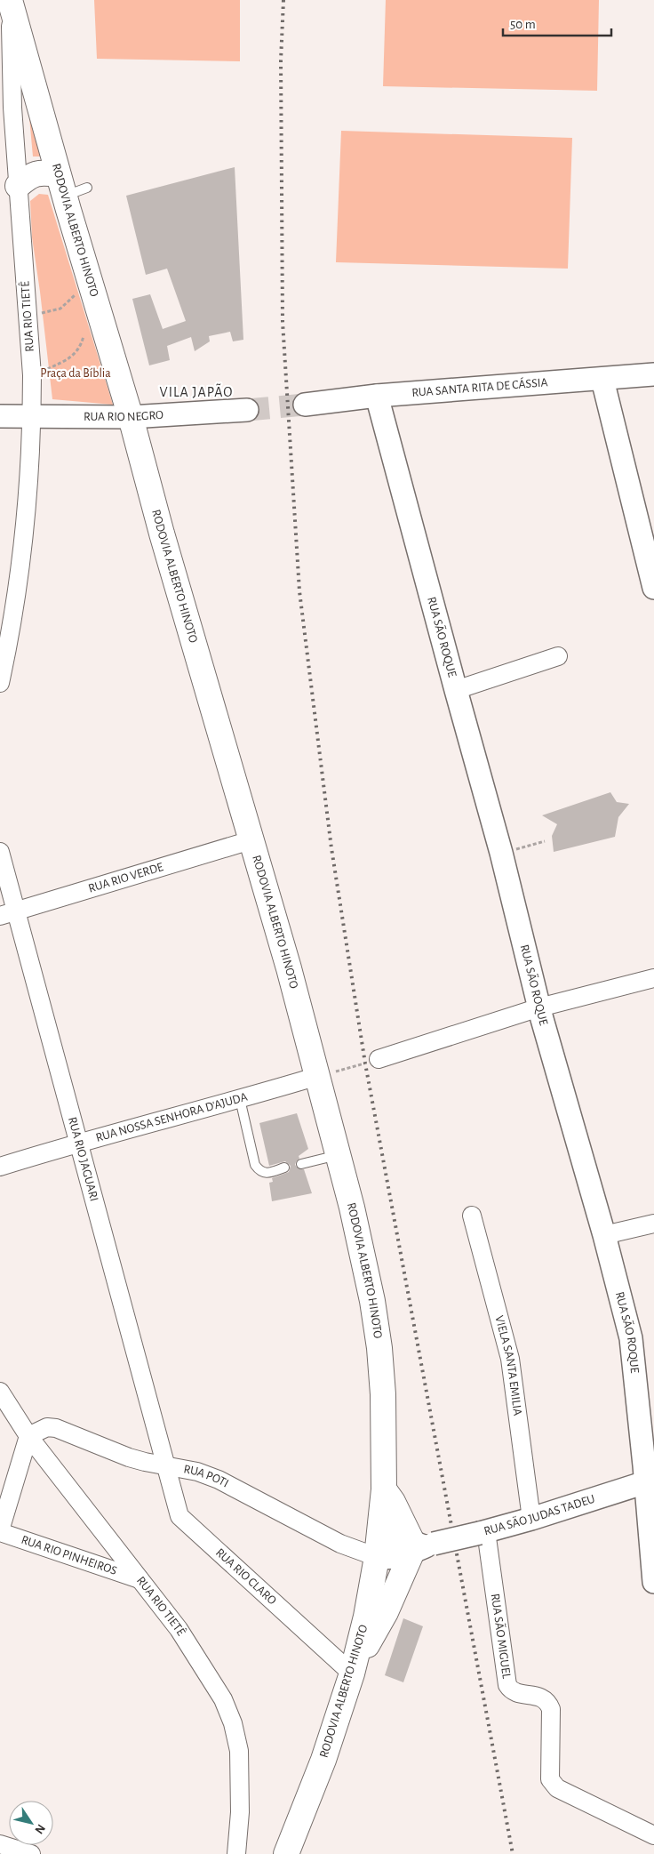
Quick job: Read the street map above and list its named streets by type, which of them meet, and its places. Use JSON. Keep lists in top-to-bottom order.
{
  "streets": {
    "main road": ["RODOVIA ALBERTO HINOTO"],
    "street": [
      "RUA RIO TIETÊ",
      "RUA SANTA RITA DE CÁSSIA",
      "RUA RIO NEGRO",
      "RUA SÃO ROQUE",
      "RUA RIO VERDE",
      "RUA NOSSA SENHORA D'AJUDA",
      "RUA RIO JAGUARI",
      "VIELA SANTA EMILIA",
      "RUA POTI",
      "RUA SÃO JUDAS TADEU",
      "RUA RIO PINHEIROS",
      "RUA RIO CLARO",
      "RUA SÃO MIGUEL"
    ]
  },
  "crossings": [
    ["RODOVIA ALBERTO HINOTO", "RUA RIO TIETÊ"],
    ["RODOVIA ALBERTO HINOTO", "RUA RIO NEGRO"],
    ["RODOVIA ALBERTO HINOTO", "RUA RIO VERDE"],
    ["RODOVIA ALBERTO HINOTO", "RUA NOSSA SENHORA D'AJUDA"],
    ["RODOVIA ALBERTO HINOTO", "RUA POTI"],
    ["RODOVIA ALBERTO HINOTO", "RUA SÃO JUDAS TADEU"],
    ["RODOVIA ALBERTO HINOTO", "RUA RIO CLARO"],
    ["RUA RIO TIETÊ", "RUA RIO NEGRO"],
    ["RUA RIO TIETÊ", "RUA POTI"],
    ["RUA RIO TIETÊ", "RUA RIO PINHEIROS"],
    ["RUA SANTA RITA DE CÁSSIA", "RUA SÃO ROQUE"],
    ["RUA SÃO ROQUE", "RUA SÃO JUDAS TADEU"],
    ["RUA RIO VERDE", "RUA RIO JAGUARI"],
    ["RUA NOSSA SENHORA D'AJUDA", "RUA RIO JAGUARI"],
    ["RUA RIO JAGUARI", "RUA POTI"],
    ["RUA RIO JAGUARI", "RUA RIO CLARO"],
    ["VIELA SANTA EMILIA", "RUA SÃO JUDAS TADEU"],
    ["RUA POTI", "RUA SÃO JUDAS TADEU"],
    ["RUA POTI", "RUA RIO CLARO"],
    ["RUA SÃO JUDAS TADEU", "RUA SÃO MIGUEL"]
  ],
  "districts": ["VILA JAPÃO"],
  "parks": ["Praça da Bíblia"],
  "scale_bar": "50 m",
  "north": "bottom right"
}
